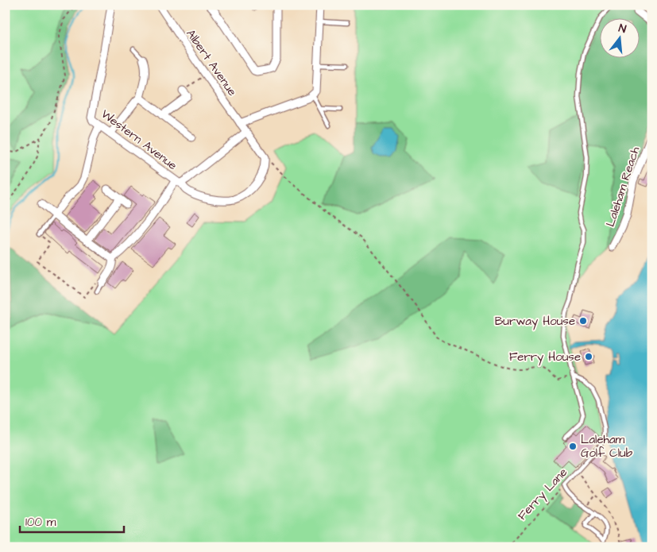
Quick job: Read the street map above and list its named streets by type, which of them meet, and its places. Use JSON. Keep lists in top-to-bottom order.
{
  "streets": {
    "street": ["Albert Avenue", "Western Avenue", "Laleham Reach"],
    "lane": ["Ferry Lane"]
  },
  "crossings": [
    ["Albert Avenue", "Western Avenue"]
  ],
  "places": ["Burway House", "Ferry House", "Laleham Golf Club"],
  "scale_bar": "100 m",
  "north": "top"
}
